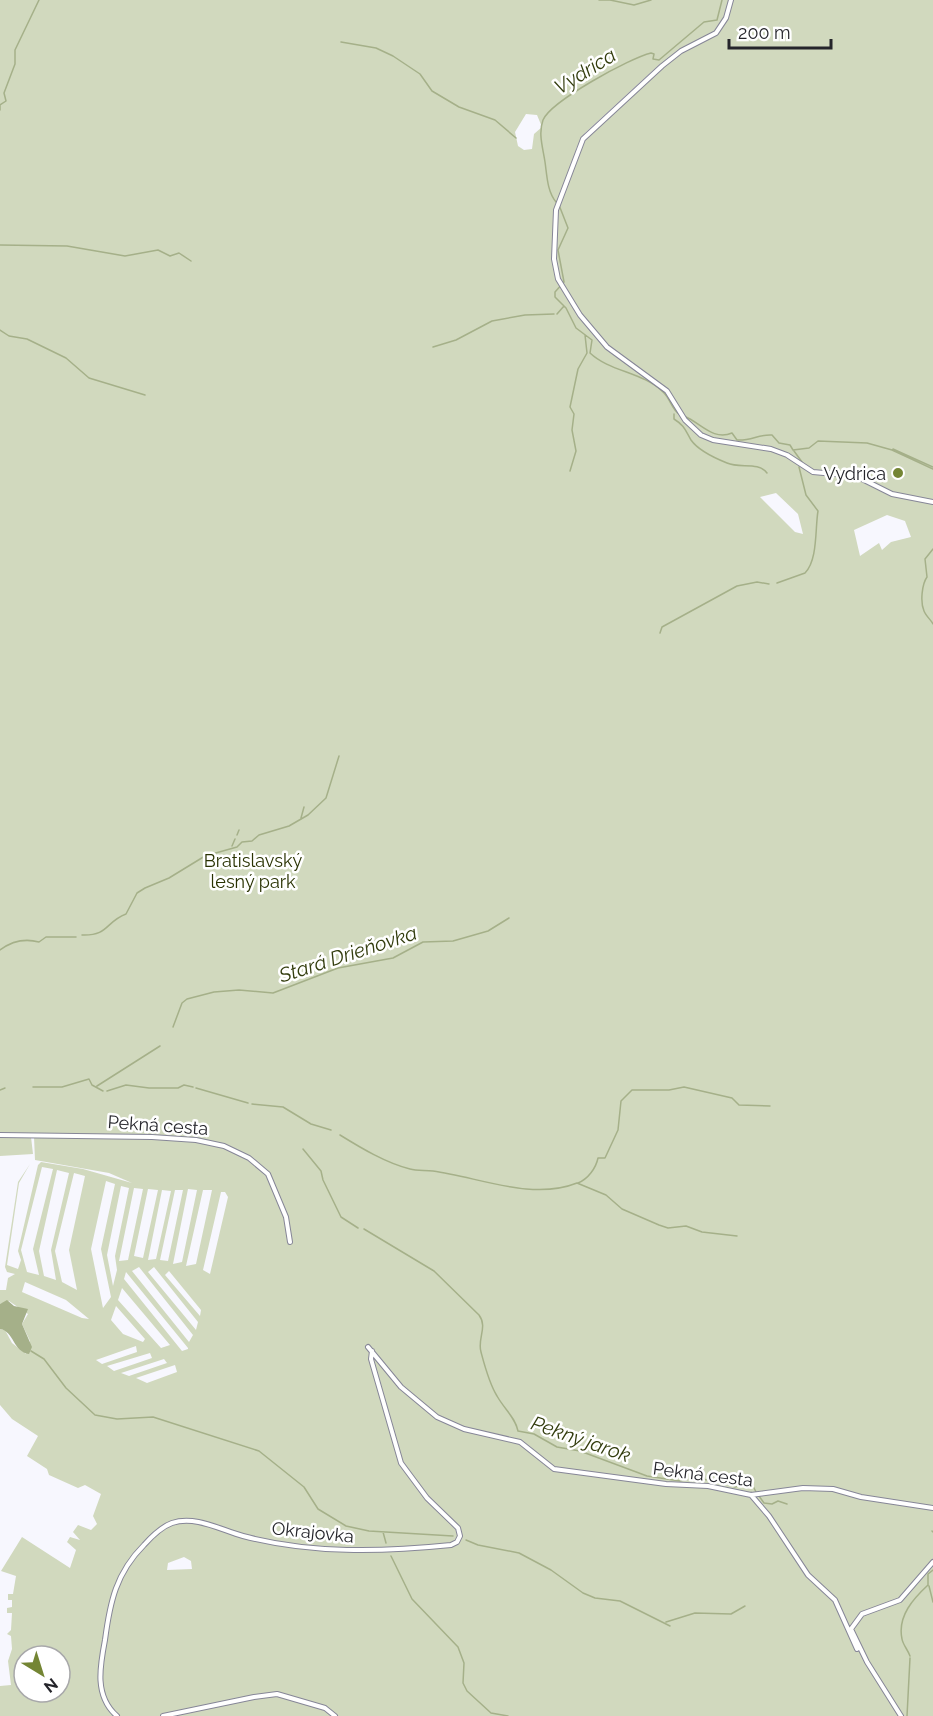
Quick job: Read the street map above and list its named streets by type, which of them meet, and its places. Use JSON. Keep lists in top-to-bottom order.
{
  "streets": {
    "street": ["Pekná cesta", "Okrajovka"]
  },
  "crossings": [
    ["Pekná cesta", "Okrajovka"]
  ],
  "water": ["Vydrica", "Stará Drieňovka", "Pekný jarok"],
  "parks": ["Bratislavský lesný park"],
  "places": ["Vydrica"],
  "scale_bar": "200 m",
  "north": "bottom right"
}
